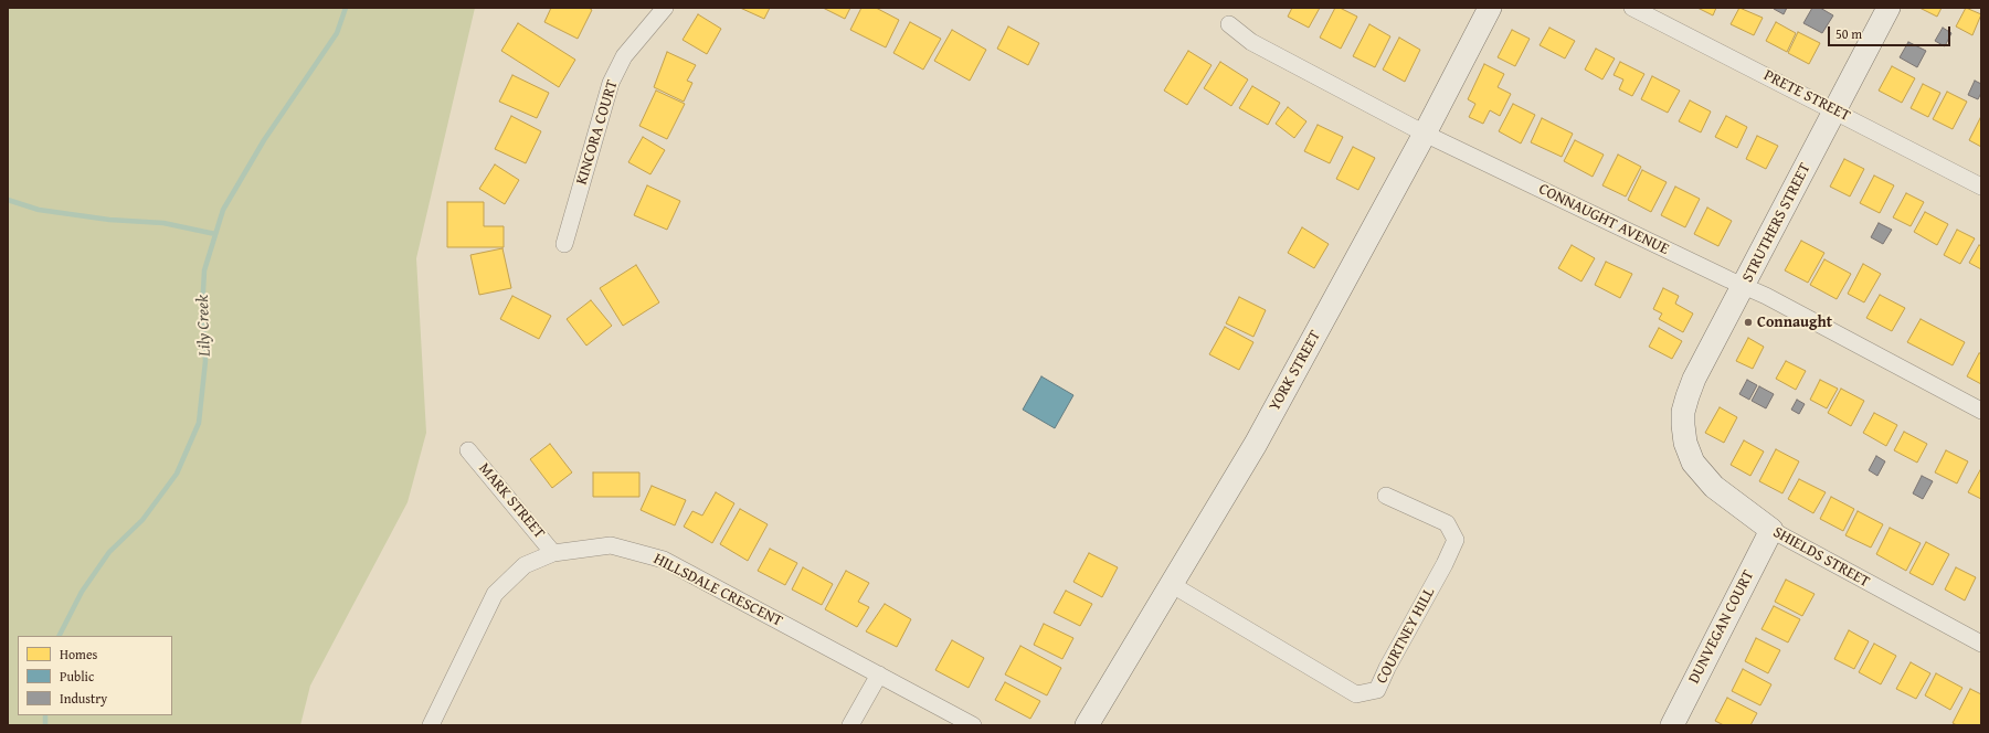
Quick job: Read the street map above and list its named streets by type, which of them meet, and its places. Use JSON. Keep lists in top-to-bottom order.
{
  "streets": {
    "street": [
      "PRETE STREET",
      "KINCORA COURT",
      "CONNAUGHT AVENUE",
      "STRUTHERS STREET",
      "YORK STREET",
      "MARK STREET",
      "SHIELDS STREET",
      "HILLSDALE CRESCENT",
      "DUNVEGAN COURT",
      "COURTNEY HILL"
    ]
  },
  "crossings": [
    ["PRETE STREET", "STRUTHERS STREET"],
    ["CONNAUGHT AVENUE", "STRUTHERS STREET"],
    ["CONNAUGHT AVENUE", "YORK STREET"],
    ["STRUTHERS STREET", "SHIELDS STREET"],
    ["YORK STREET", "COURTNEY HILL"],
    ["MARK STREET", "HILLSDALE CRESCENT"],
    ["SHIELDS STREET", "DUNVEGAN COURT"]
  ],
  "water": ["Lily Creek"],
  "places": ["Connaught"],
  "legend": ["Homes", "Public", "Industry"],
  "scale_bar": "50 m"
}
